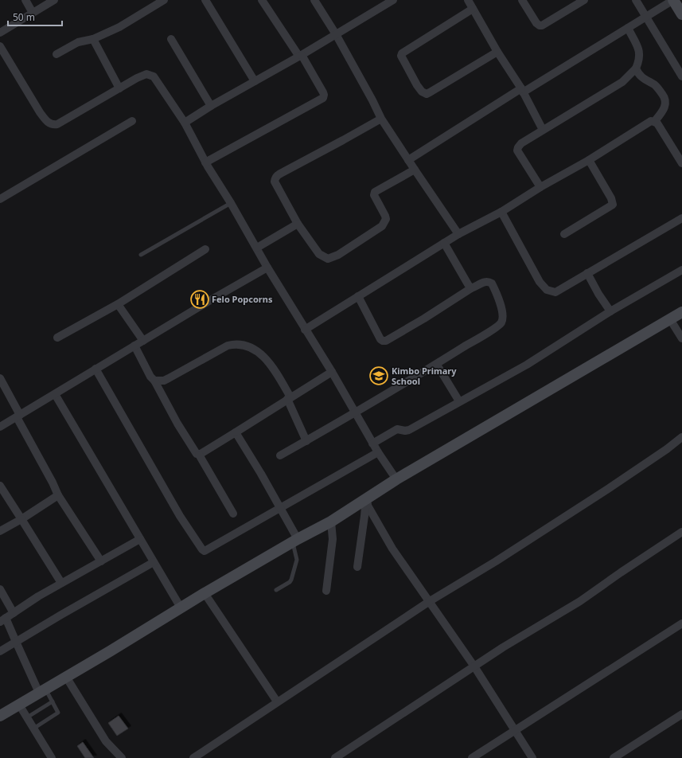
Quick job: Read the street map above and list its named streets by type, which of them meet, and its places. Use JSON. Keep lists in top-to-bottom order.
{
  "places": {
    "restaurant": ["Felo Popcorns"],
    "school or university": ["Kimbo Primary School"]
  },
  "scale_bar": "50 m"
}
